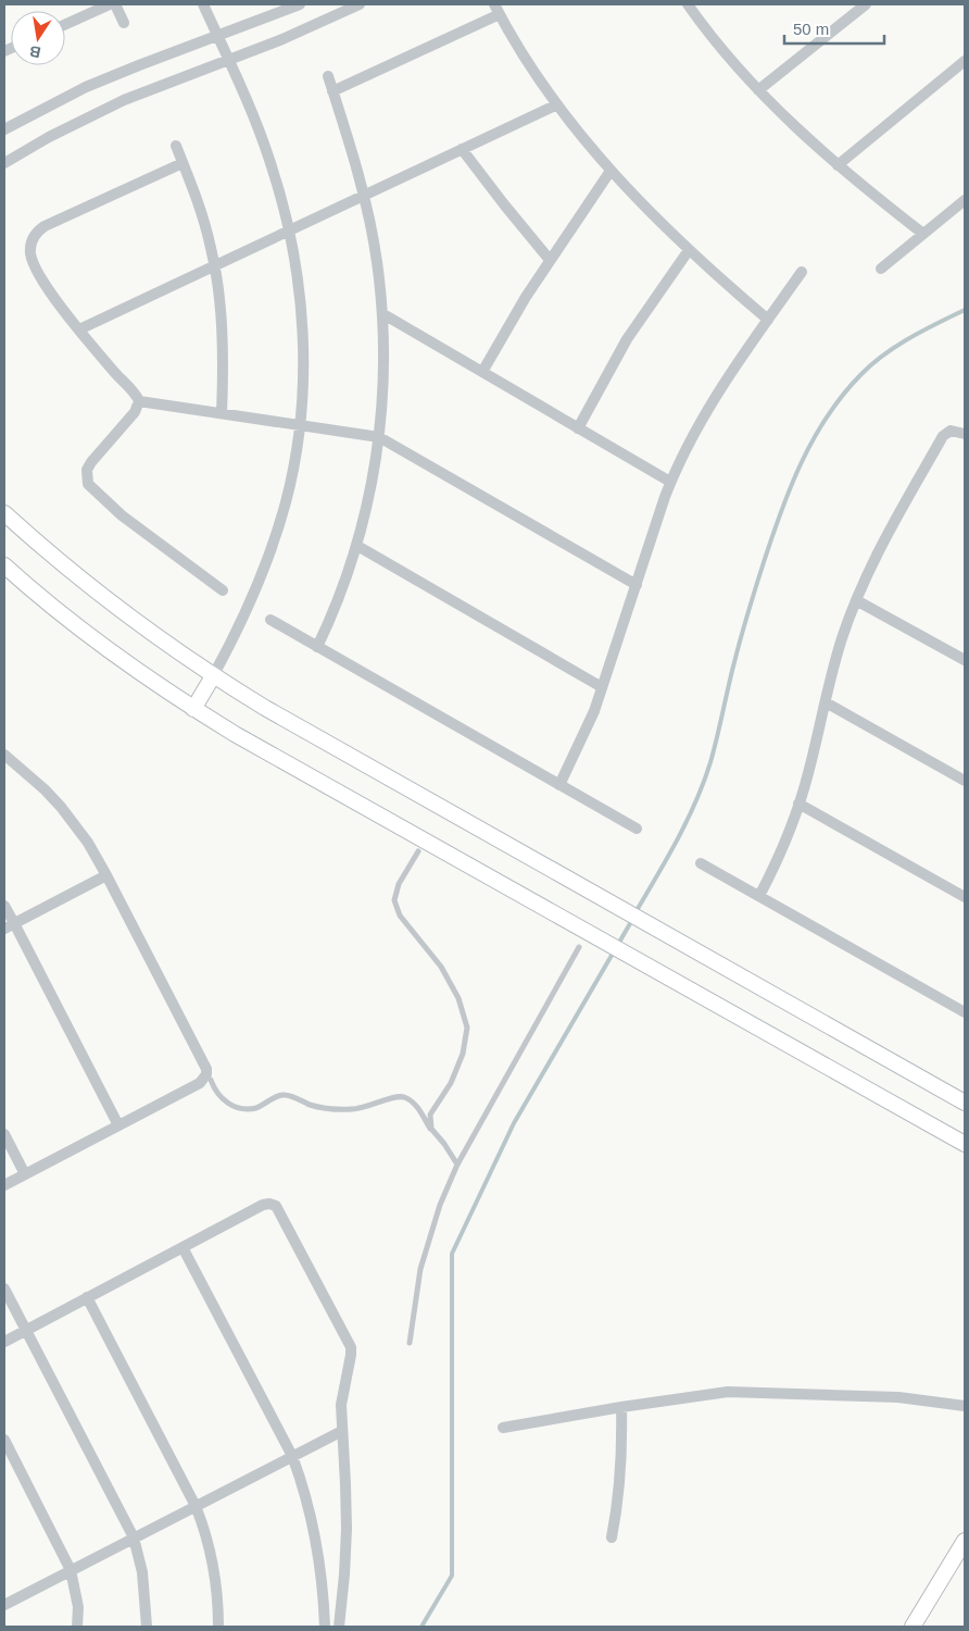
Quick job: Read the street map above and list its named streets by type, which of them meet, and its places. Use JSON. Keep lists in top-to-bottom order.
{
  "scale_bar": "50 m",
  "north": "bottom"
}
